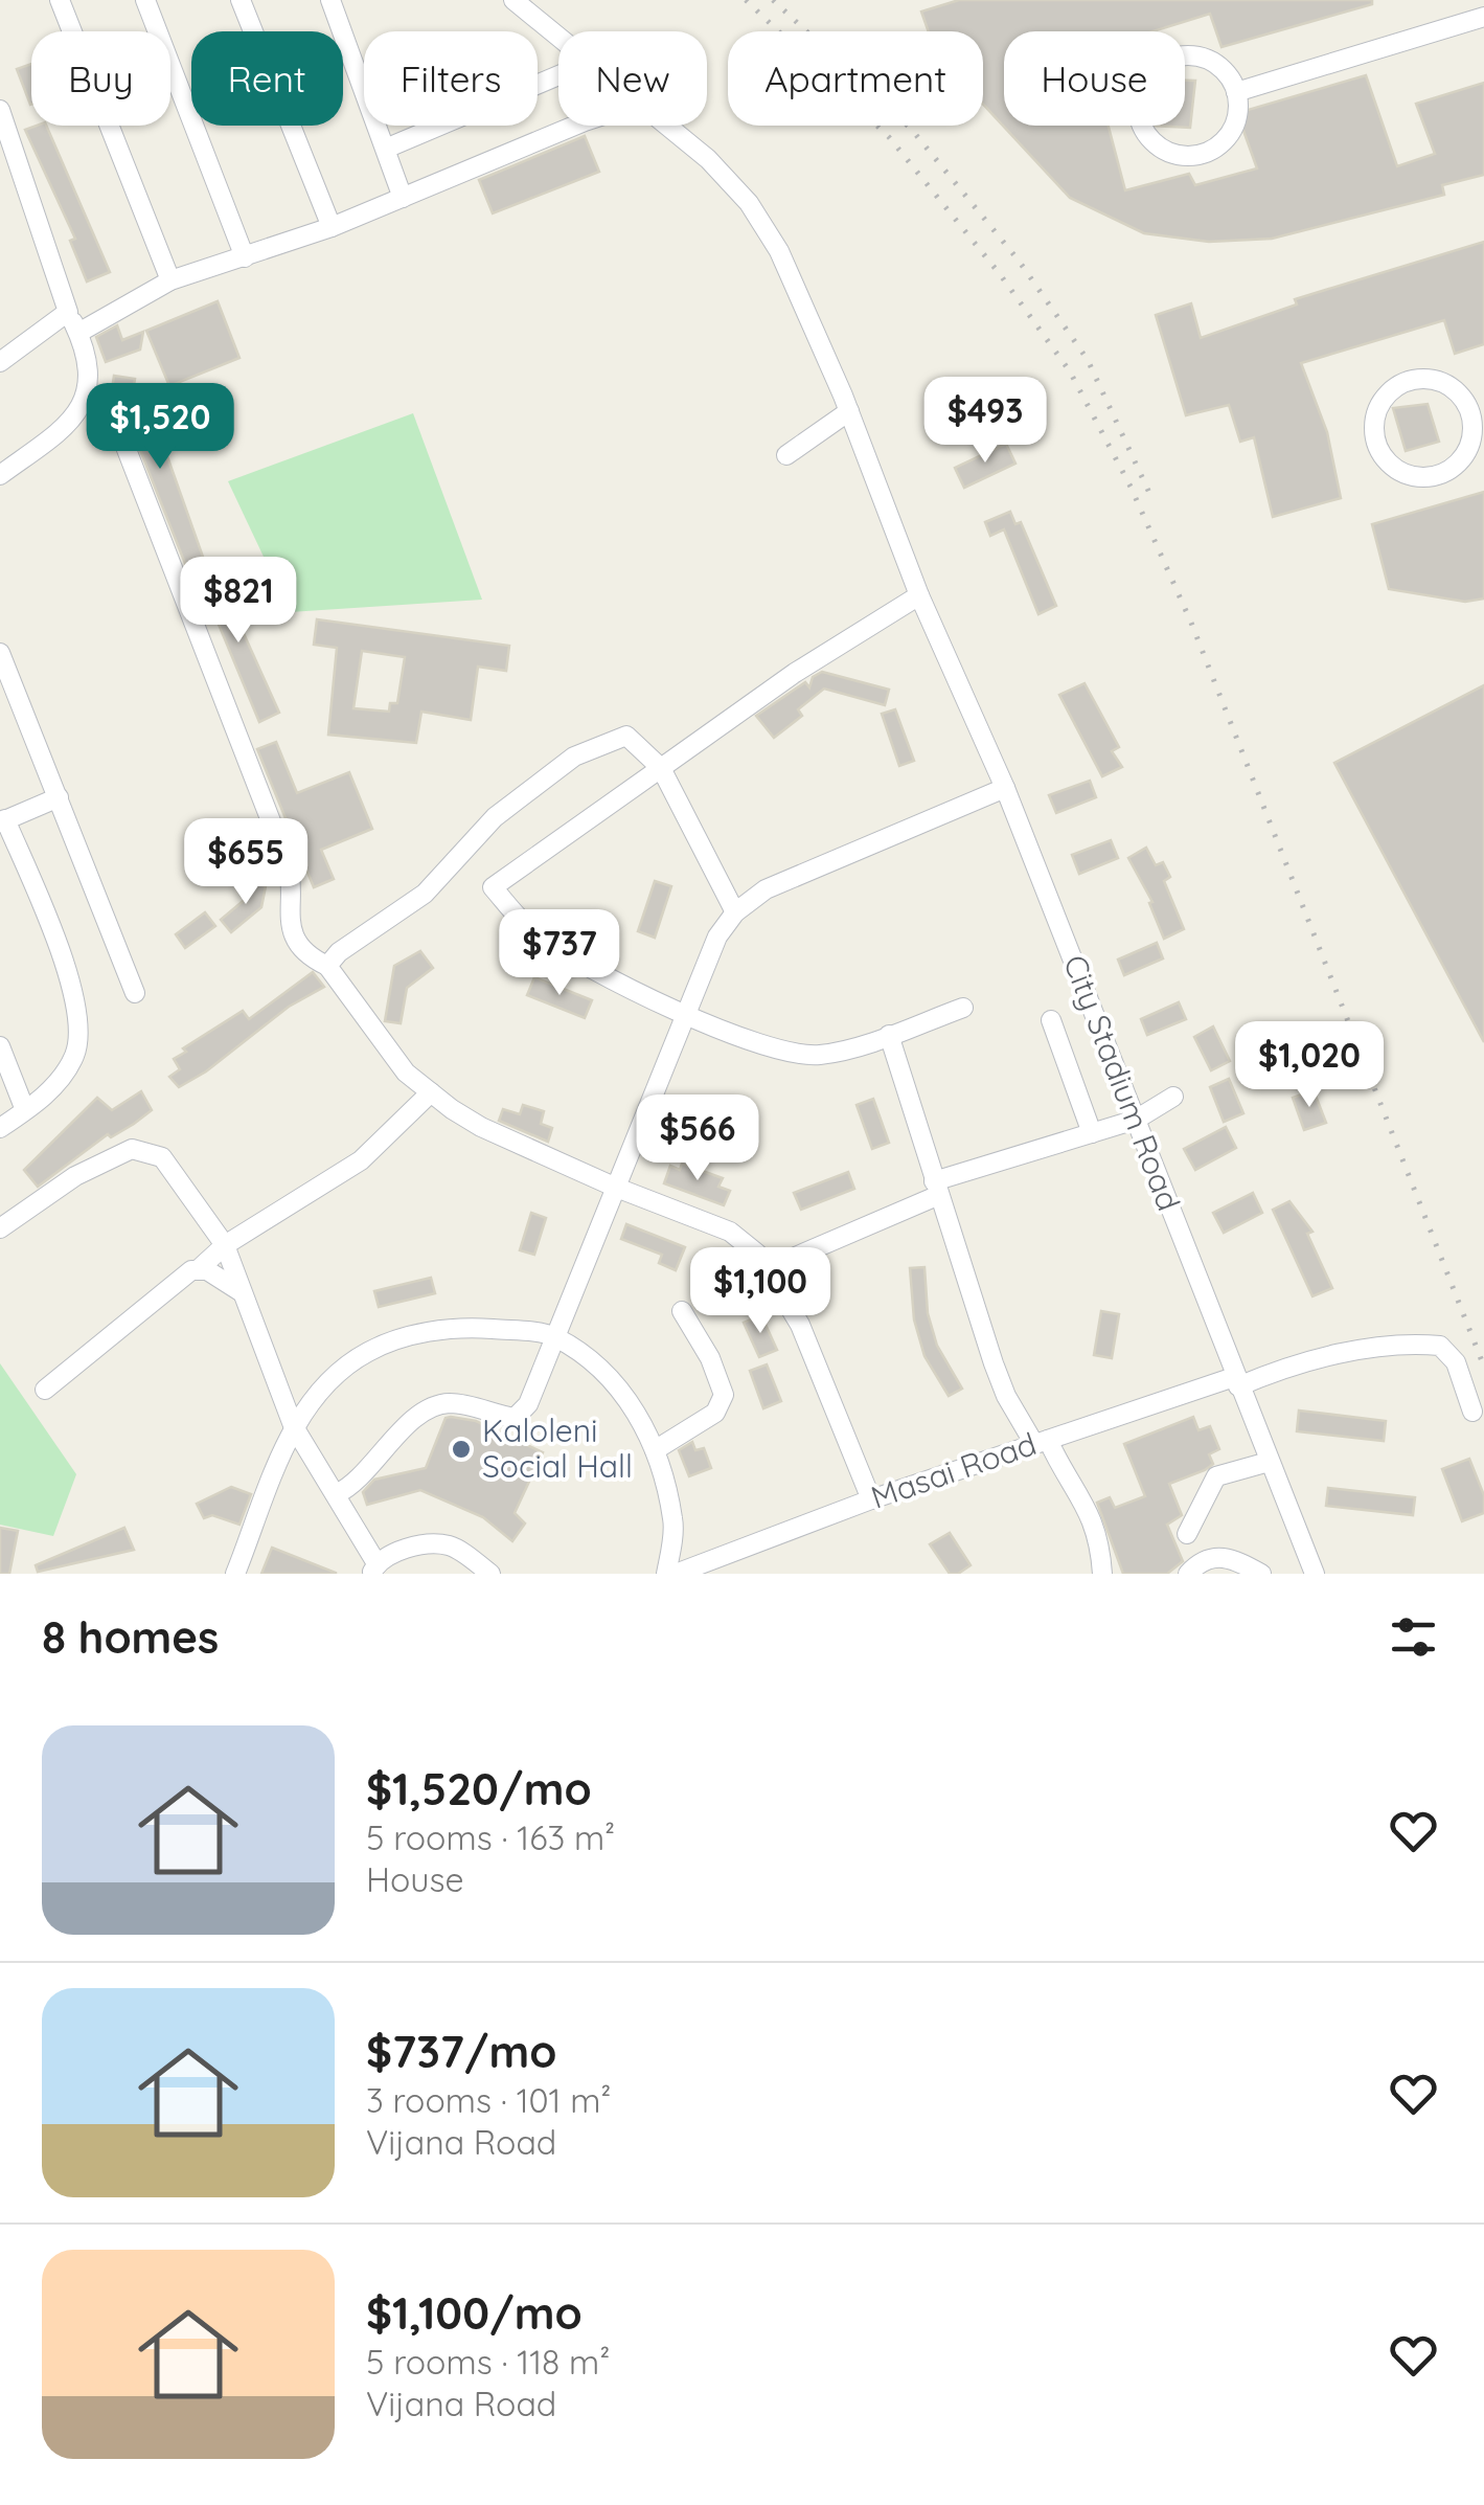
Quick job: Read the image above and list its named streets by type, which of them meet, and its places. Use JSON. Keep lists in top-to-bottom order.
{
  "streets": {
    "street": ["City Stadium Road", "Masai Road"]
  },
  "crossings": [
    ["City Stadium Road", "Masai Road"]
  ],
  "places": ["Kaloleni Social Hall"],
  "page": {
    "chip": [
      "Buy",
      "Rent",
      "Filters",
      "New",
      "Apartment",
      "House"
    ],
    "price": [
      "$493",
      "$1,520",
      "$821",
      "$655",
      "$737",
      "$1,020",
      "$566",
      "$1,100"
    ],
    "heading": "8 homes",
    "list": [
      {
        "name": "$1,520/mo",
        "note": "5 rooms · 163 m² · House"
      },
      {
        "name": "$737/mo",
        "note": "3 rooms · 101 m² · Vijana Road"
      },
      {
        "name": "$1,100/mo",
        "note": "5 rooms · 118 m² · Vijana Road"
      }
    ]
  }
}
